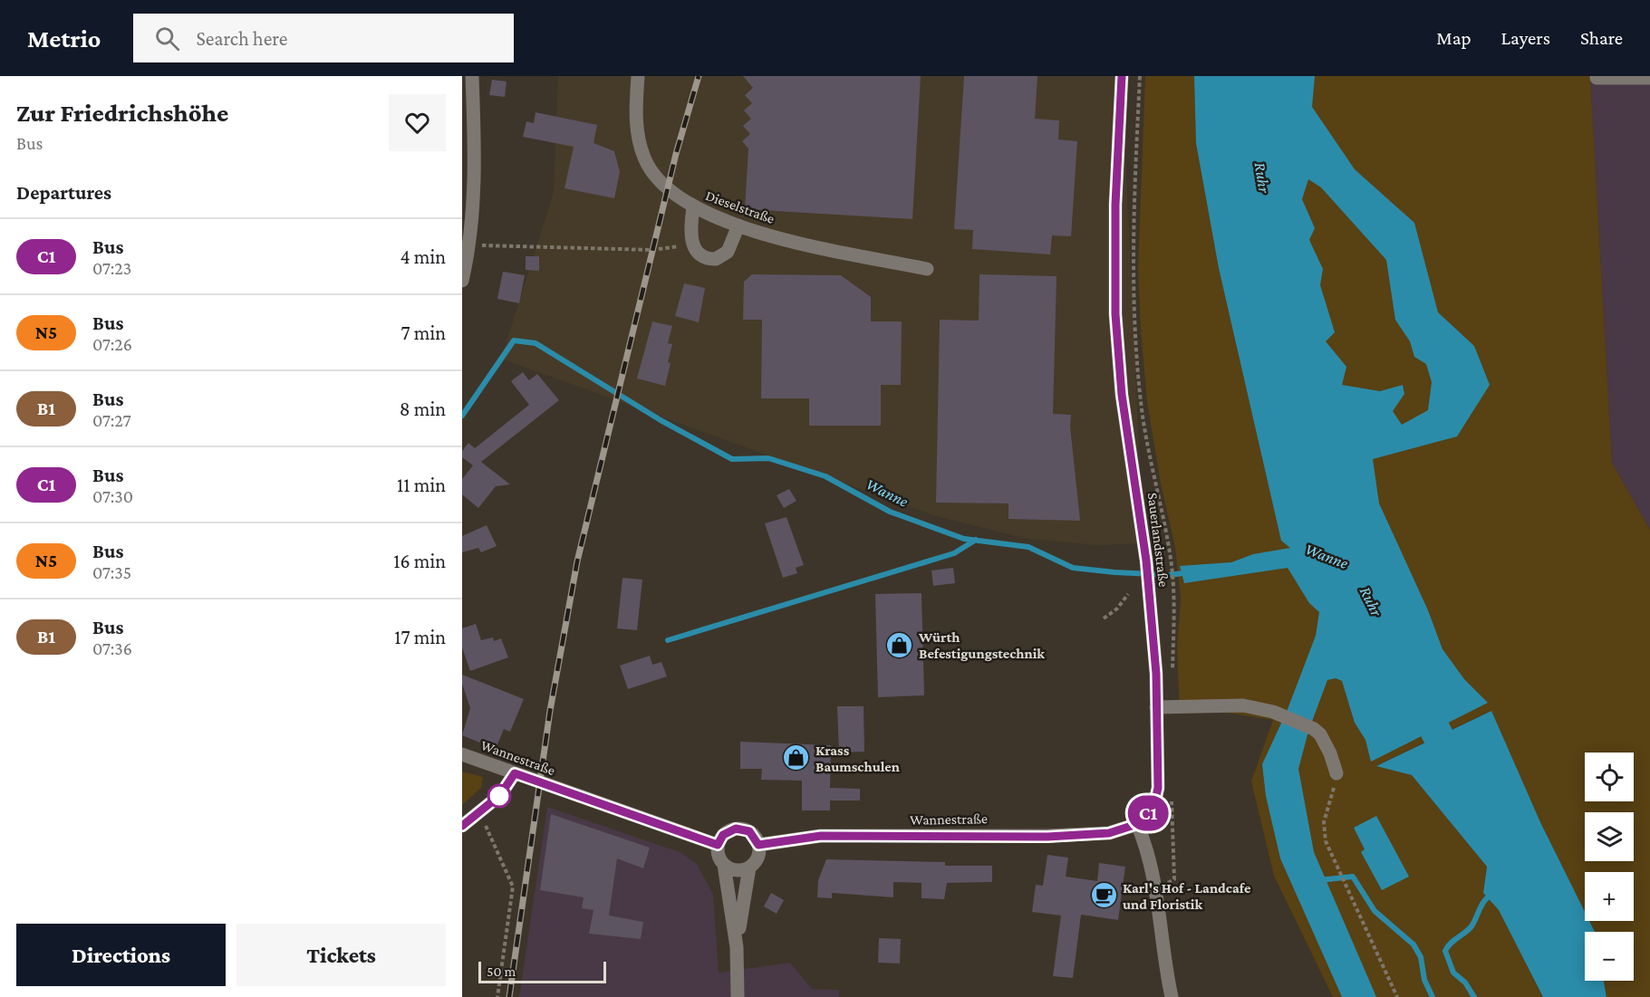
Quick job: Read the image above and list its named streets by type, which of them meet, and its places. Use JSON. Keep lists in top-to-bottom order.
{
  "streets": {
    "street": ["Dieselstraße", "Sauerlandstraße", "Wannestraße"]
  },
  "crossings": [
    ["Sauerlandstraße", "Wannestraße"]
  ],
  "water": ["Ruhr", "Wanne"],
  "places": {
    "shop": ["Würth Befestigungstechnik", "Krass Baumschulen"],
    "cafe": ["Karl's Hof - Landcafe und Floristik"]
  },
  "lines": ["bus line C1"],
  "scale_bar": "50 m",
  "page": {
    "header": "Metrio",
    "search": "Search here",
    "nav": ["Map", "Layers", "Share"],
    "heading": [
      ["Zur Friedrichshöhe", "Bus"],
      "Departures"
    ],
    "on_map": "C1",
    "list": [
      {
        "mark": "C1",
        "name": "Bus",
        "note": "07:23",
        "value": "4 min"
      },
      {
        "mark": "N5",
        "name": "Bus",
        "note": "07:26",
        "value": "7 min"
      },
      {
        "mark": "B1",
        "name": "Bus",
        "note": "07:27",
        "value": "8 min"
      },
      {
        "mark": "C1",
        "name": "Bus",
        "note": "07:30",
        "value": "11 min"
      },
      {
        "mark": "N5",
        "name": "Bus",
        "note": "07:35",
        "value": "16 min"
      },
      {
        "mark": "B1",
        "name": "Bus",
        "note": "07:36",
        "value": "17 min"
      }
    ],
    "map_buttons": ["+", "−"],
    "buttons": ["Directions", "Tickets"],
    "scale": "50 m"
  }
}
